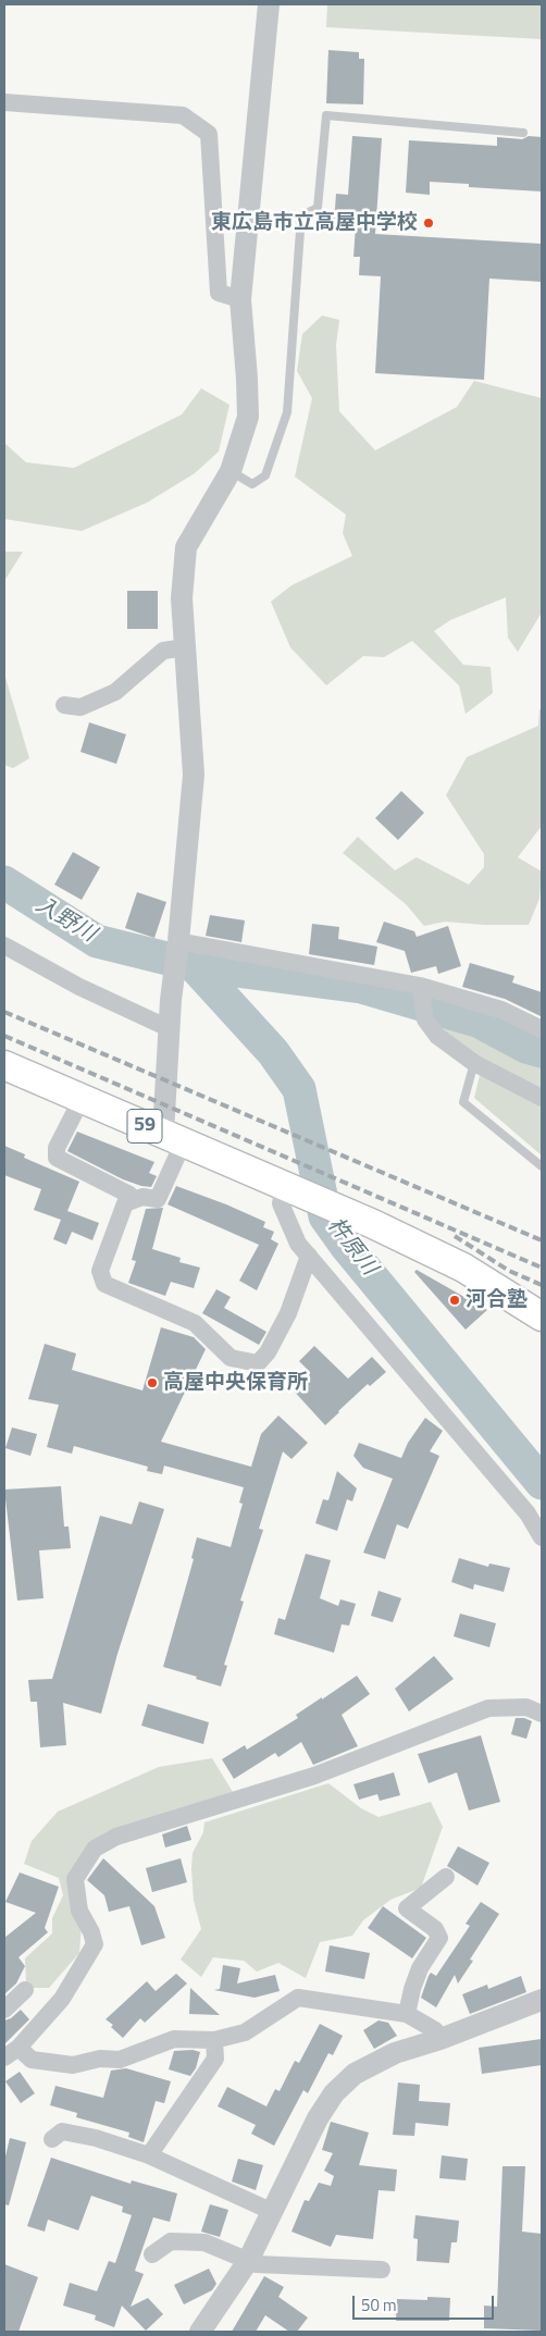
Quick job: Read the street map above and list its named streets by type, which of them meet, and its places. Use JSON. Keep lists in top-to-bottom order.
{
  "streets": {
    "main road": ["59"]
  },
  "water": ["入野川", "杵原川"],
  "places": ["東広島市立高屋中学校", "河合塾", "高屋中央保育所"],
  "scale_bar": "50 m"
}
